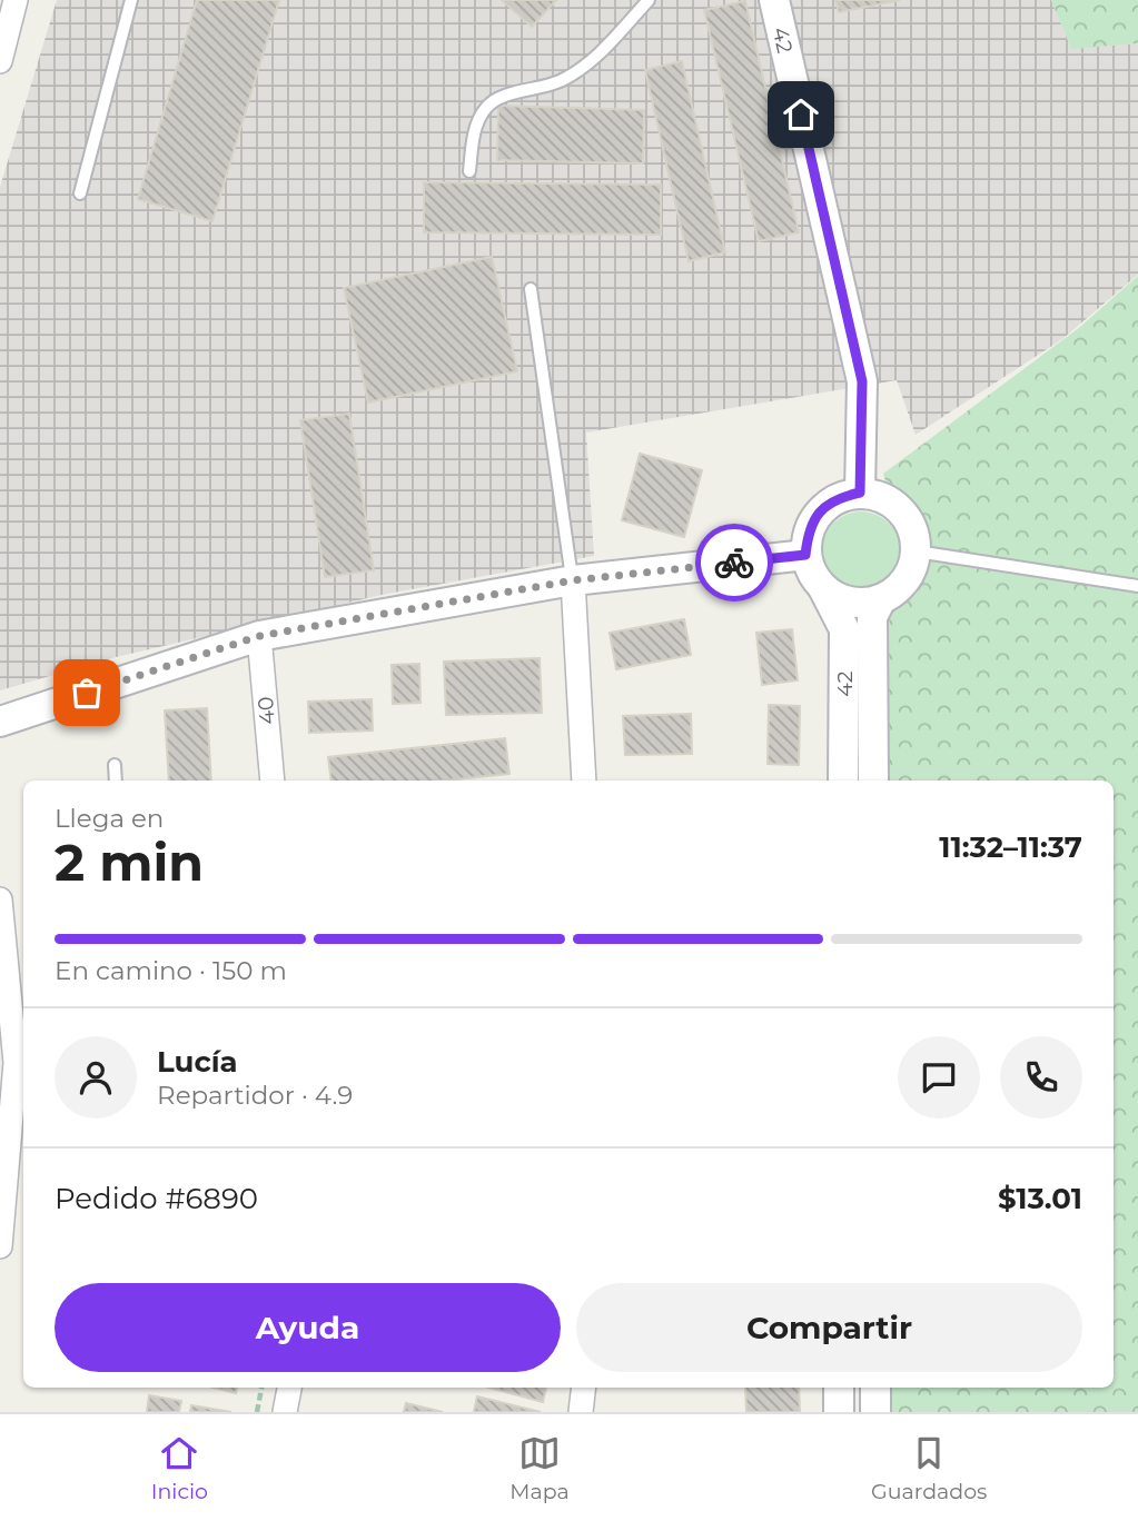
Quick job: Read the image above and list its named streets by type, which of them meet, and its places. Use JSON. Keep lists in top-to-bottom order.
{
  "streets": {
    "street": ["42", "40"]
  },
  "page": {
    "heading": ["2 min", "Llega en", "11:32–11:37"],
    "panel": [
      "Lucía",
      "Repartidor · 4.9",
      "Pedido #6890",
      "$13.01"
    ],
    "bar": "En camino · 150 m",
    "buttons": ["Ayuda", "Compartir"],
    "tabs": ["Inicio", "Mapa", "Guardados"]
  }
}
